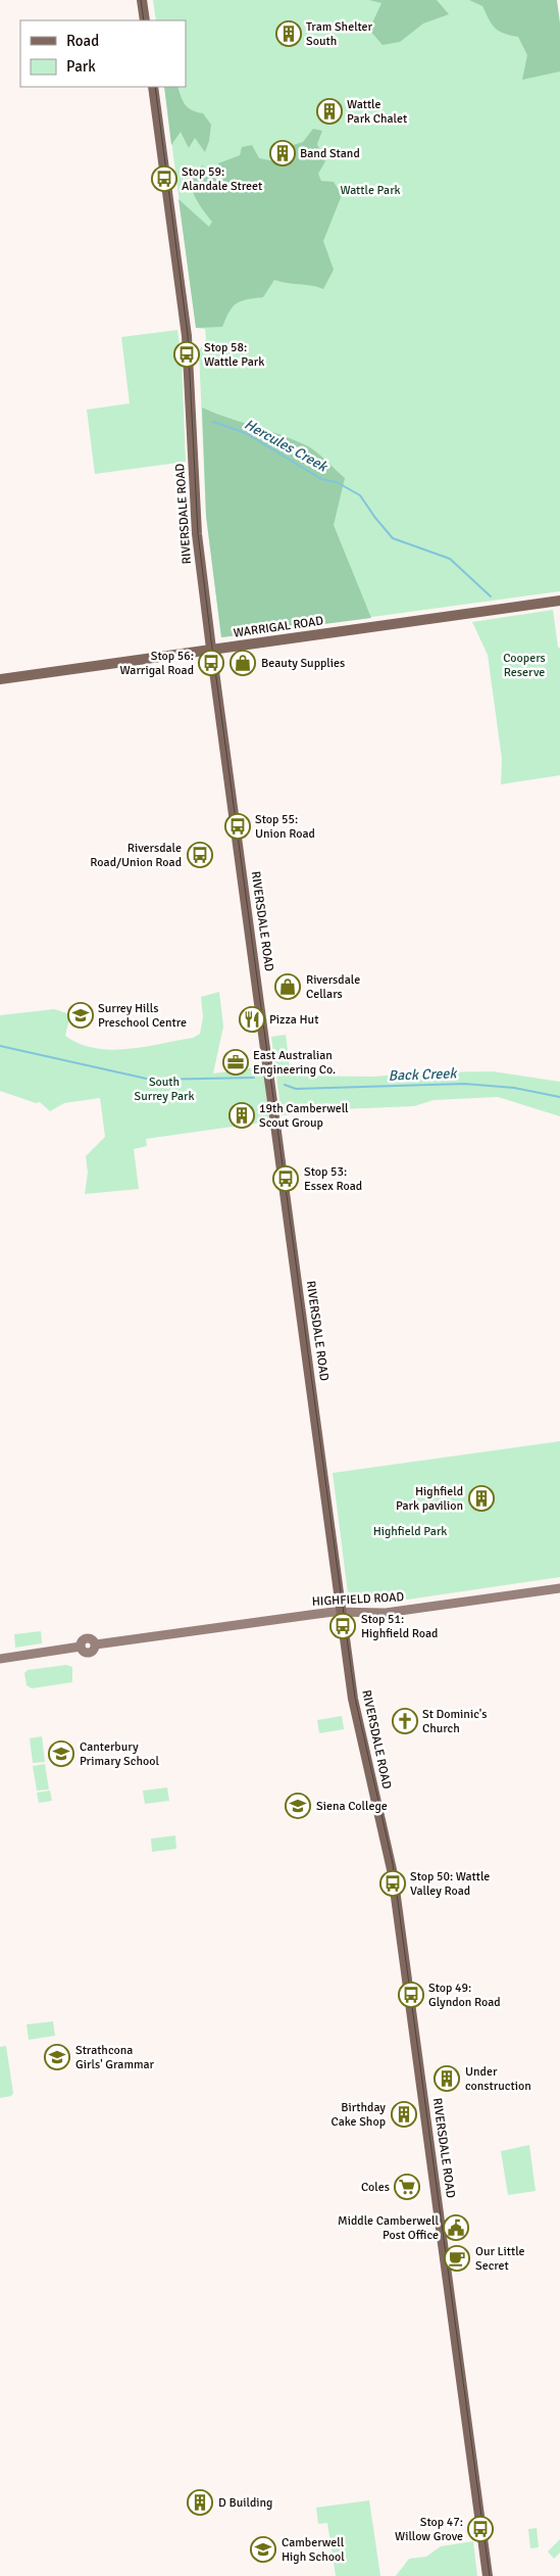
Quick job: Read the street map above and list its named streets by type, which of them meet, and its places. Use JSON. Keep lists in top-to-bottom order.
{
  "streets": {
    "main road": ["RIVERSDALE ROAD", "WARRIGAL ROAD", "HIGHFIELD ROAD"]
  },
  "crossings": [
    ["RIVERSDALE ROAD", "WARRIGAL ROAD"],
    ["RIVERSDALE ROAD", "HIGHFIELD ROAD"]
  ],
  "water": ["Hercules Creek", "Back Creek"],
  "parks": [
    "Wattle Park",
    "Coopers Reserve",
    "South Surrey Park",
    "Highfield Park"
  ],
  "places": {
    "building": [
      "Tram Shelter South",
      "Wattle Park Chalet",
      "Band Stand",
      "19th Camberwell Scout Group",
      "Highfield Park pavilion",
      "Under construction",
      "Birthday Cake Shop",
      "D Building"
    ],
    "bus stop": [
      "Stop 59: Alandale Street",
      "Stop 58: Wattle Park",
      "Stop 56: Warrigal Road",
      "Stop 55: Union Road",
      "Riversdale Road/Union Road",
      "Stop 53: Essex Road",
      "Stop 51: Highfield Road",
      "Stop 50: Wattle Valley Road",
      "Stop 49: Glyndon Road",
      "Stop 47: Willow Grove"
    ],
    "shop": ["Beauty Supplies", "Riversdale Cellars"],
    "school or university": [
      "Surrey Hills Preschool Centre",
      "Canterbury Primary School",
      "Siena College",
      "Strathcona Girls' Grammar",
      "Camberwell High School"
    ],
    "restaurant": ["Pizza Hut"],
    "office": ["East Australian Engineering Co."],
    "church": ["St Dominic's Church"],
    "supermarket": ["Coles"],
    "public building": ["Middle Camberwell Post Office"],
    "cafe": ["Our Little Secret"]
  },
  "legend": ["Road", "Park"]
}
